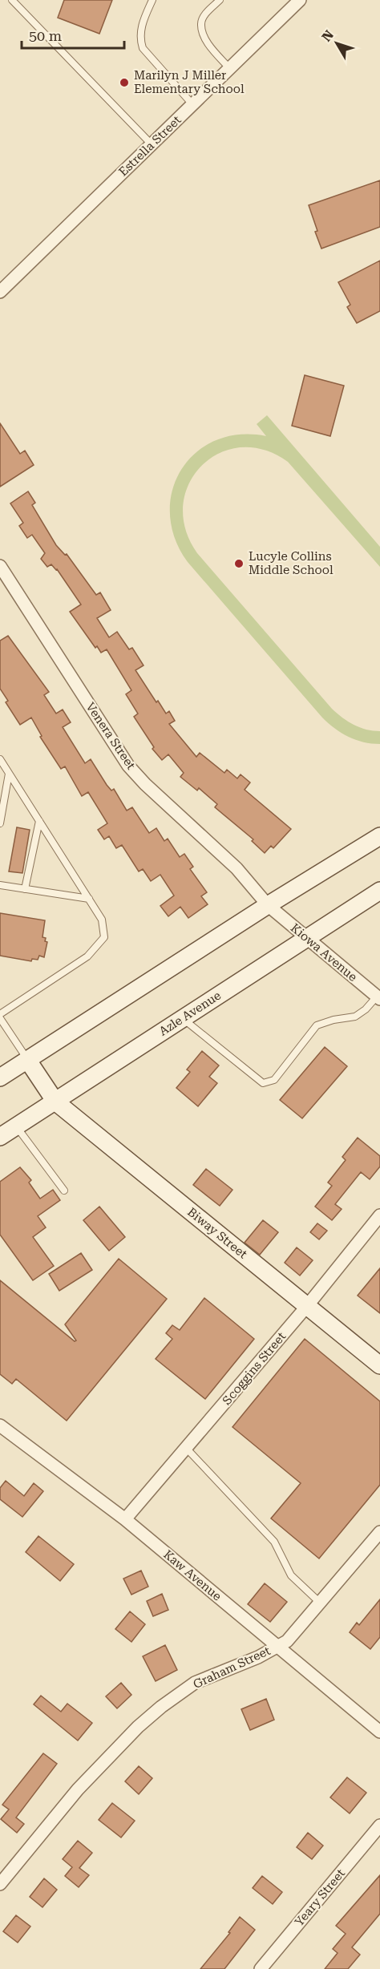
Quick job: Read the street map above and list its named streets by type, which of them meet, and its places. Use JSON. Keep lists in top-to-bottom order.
{
  "streets": {
    "main road": ["Azle Avenue", "Biway Street"],
    "street": [
      "Estrella Street",
      "Venera Street",
      "Kiowa Avenue",
      "Scoggins Street",
      "Kaw Avenue",
      "Graham Street",
      "Yeary Street"
    ]
  },
  "crossings": [
    ["Venera Street", "Kiowa Avenue"],
    ["Kiowa Avenue", "Azle Avenue"],
    ["Azle Avenue", "Biway Street"],
    ["Biway Street", "Scoggins Street"],
    ["Scoggins Street", "Kaw Avenue"],
    ["Kaw Avenue", "Graham Street"]
  ],
  "places": ["Marilyn J Miller Elementary School", "Lucyle Collins Middle School"],
  "scale_bar": "50 m",
  "north": "top left"
}
